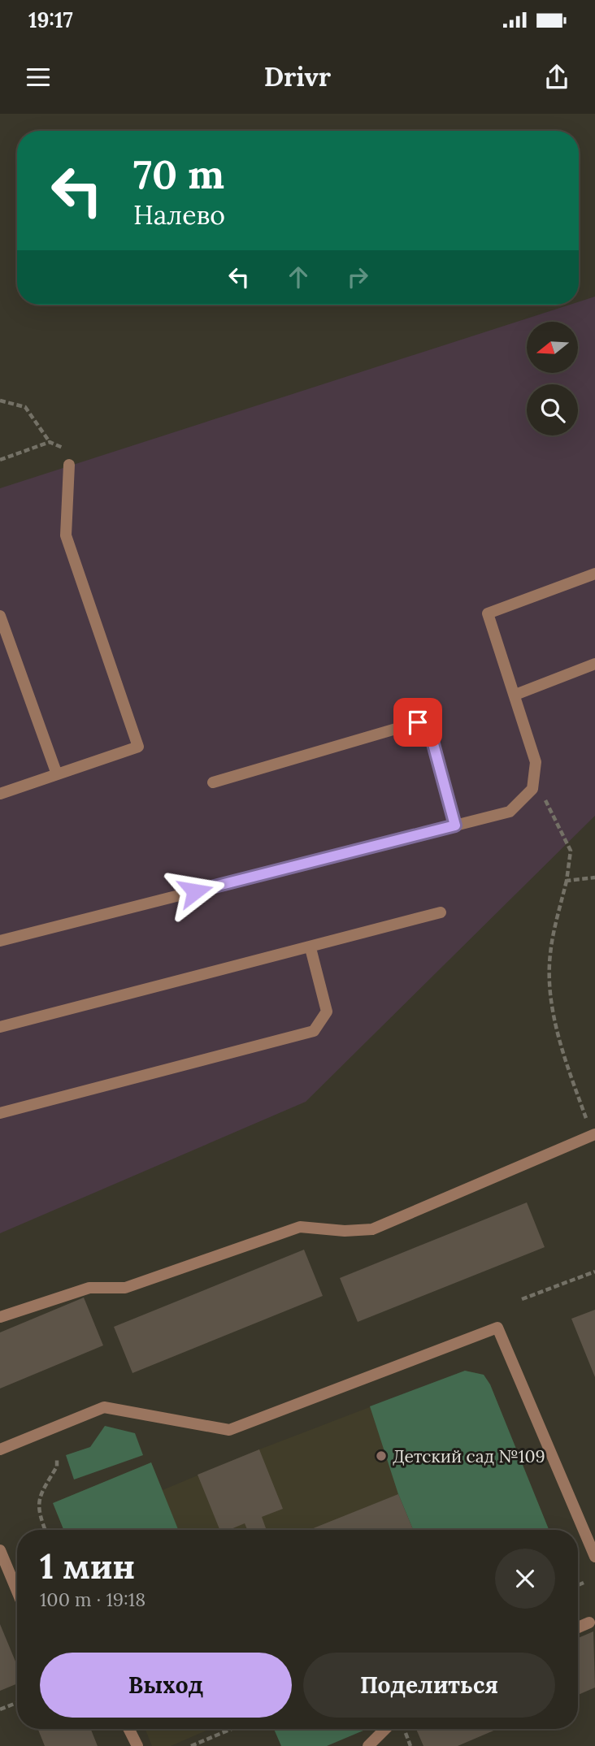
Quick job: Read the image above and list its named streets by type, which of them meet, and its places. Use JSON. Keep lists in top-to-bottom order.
{
  "places": ["Детский сад №109"],
  "north": "left",
  "page": {
    "status": "19:17",
    "header": "Drivr",
    "turn": ["70 m", "Налево"],
    "heading": ["1 мин", "100 m · 19:18"],
    "buttons": ["Выход", "Поделиться"]
  }
}
